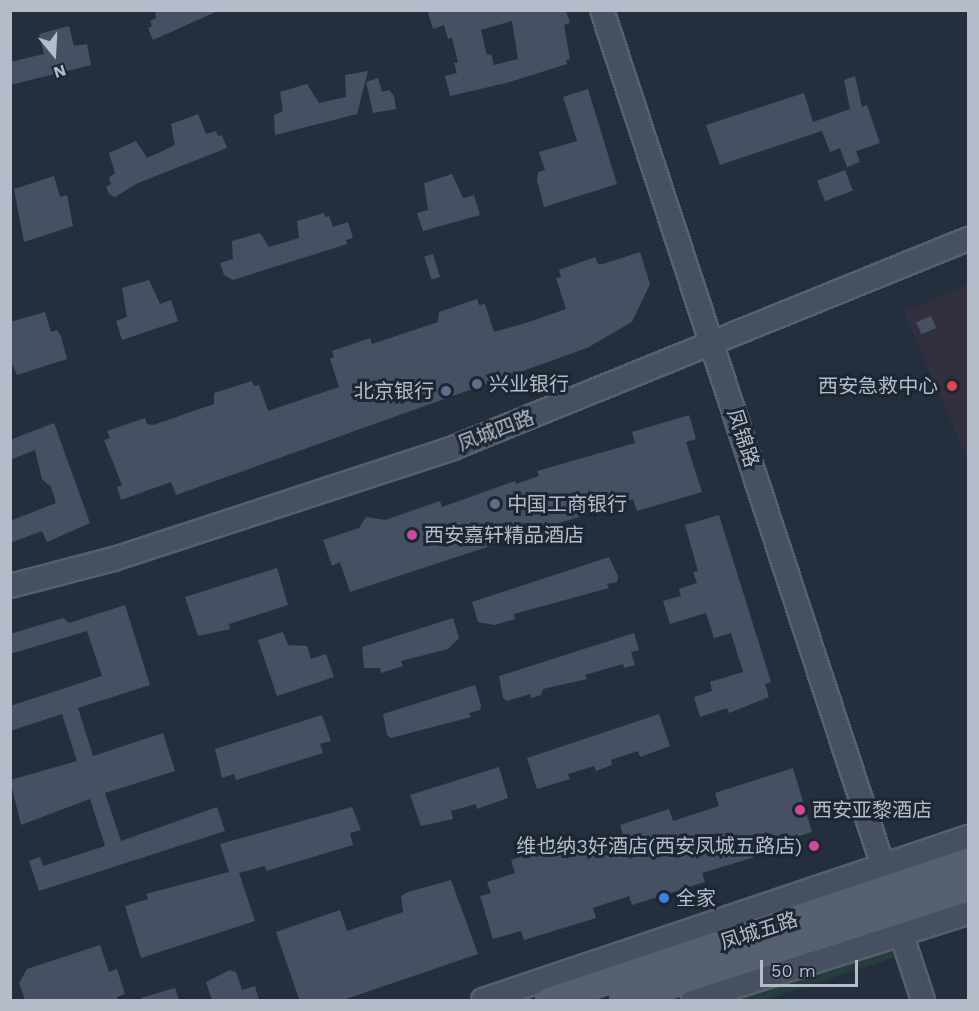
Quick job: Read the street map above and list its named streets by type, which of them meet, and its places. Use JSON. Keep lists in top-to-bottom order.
{
  "streets": {
    "main road": ["凤城五路"],
    "street": ["凤城四路", "凤锦路"]
  },
  "crossings": [
    ["凤城四路", "凤锦路"]
  ],
  "places": [
    "兴业银行",
    "西安急救中心",
    "北京银行",
    "中国工商银行",
    "西安嘉轩精品酒店",
    "西安亚黎酒店",
    "维也纳3好酒店(西安凤城五路店)",
    "全家"
  ],
  "scale_bar": "50 m",
  "north": "bottom"
}
